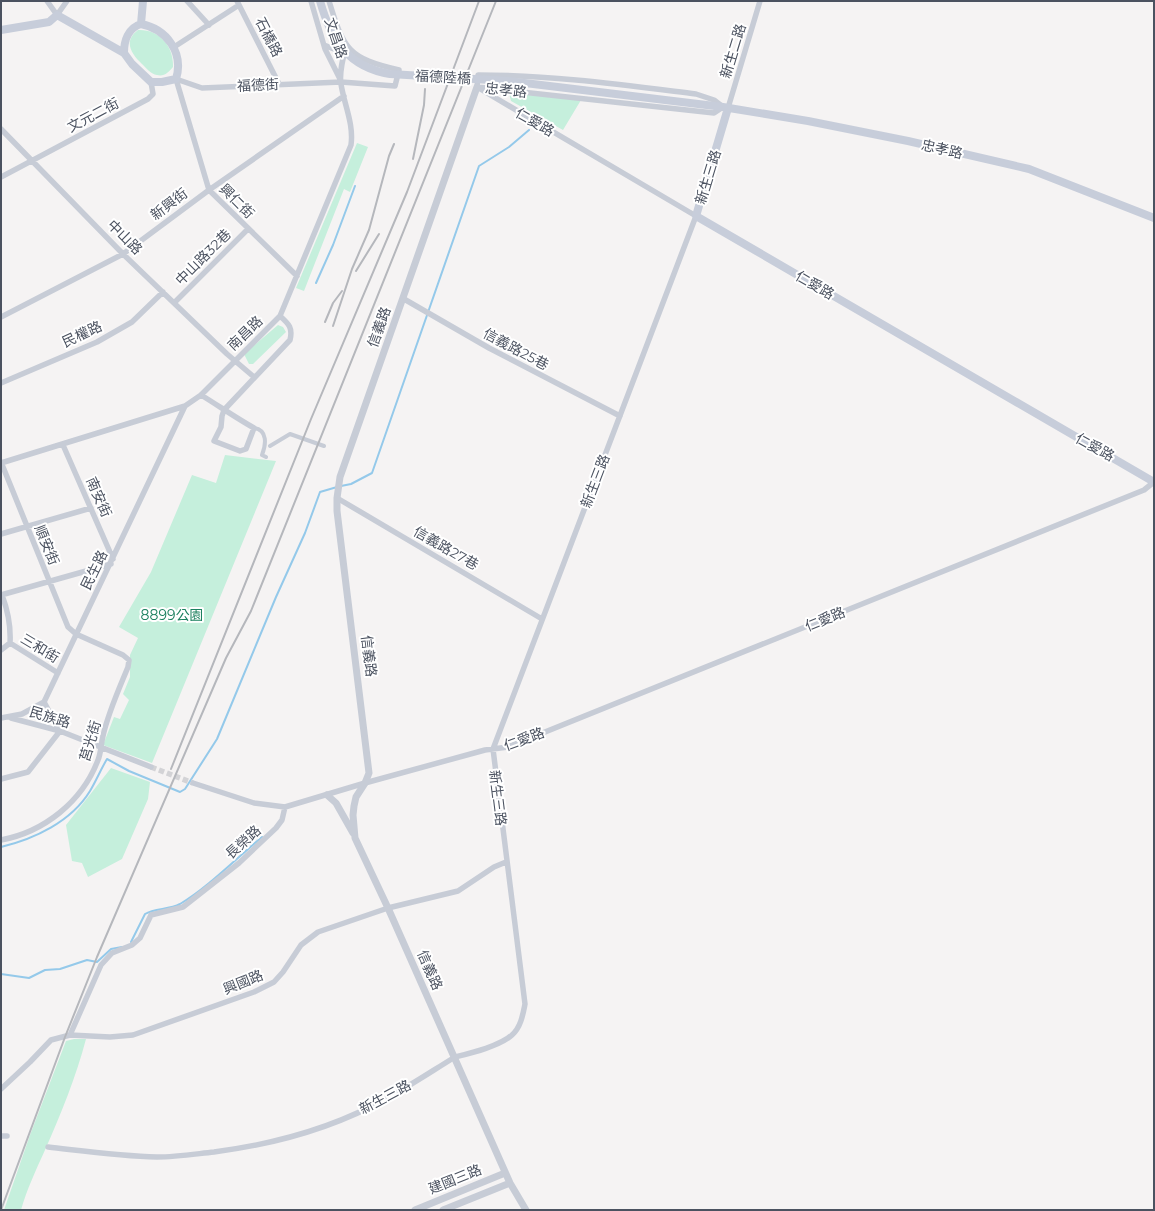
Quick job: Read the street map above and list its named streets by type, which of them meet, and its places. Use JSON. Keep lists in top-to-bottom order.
{
  "streets": {
    "main road": [
      "福德陸橋",
      "福德街",
      "忠孝路",
      "仁愛路",
      "新生三路"
    ],
    "street": [
      "石橋路",
      "文昌路",
      "新生二路",
      "文元二街",
      "興仁街",
      "新興街",
      "中山路",
      "中山路32巷",
      "信義路",
      "南昌路",
      "民權路",
      "信義路25巷",
      "南安街",
      "順安街",
      "信義路27巷",
      "民生路",
      "三和街",
      "民族路",
      "莒光街",
      "長榮路",
      "興國路",
      "建國三路"
    ]
  },
  "crossings": [
    ["石橋路", "福德街"],
    ["文昌路", "福德街"],
    ["文昌路", "南昌路"],
    ["新生二路", "福德陸橋"],
    ["新生二路", "忠孝路"],
    ["新生二路", "新生三路"],
    ["福德陸橋", "忠孝路"],
    ["福德陸橋", "新生三路"],
    ["福德街", "文元二街"],
    ["福德街", "興仁街"],
    ["福德街", "南昌路"],
    ["忠孝路", "仁愛路"],
    ["忠孝路", "新生三路"],
    ["忠孝路", "信義路"],
    ["文元二街", "興仁街"],
    ["文元二街", "中山路"],
    ["仁愛路", "新生三路"],
    ["仁愛路", "信義路"],
    ["新生三路", "信義路"],
    ["新生三路", "信義路25巷"],
    ["新生三路", "信義路27巷"],
    ["新生三路", "興國路"],
    ["興仁街", "新興街"],
    ["興仁街", "中山路32巷"],
    ["興仁街", "南昌路"],
    ["新興街", "中山路"],
    ["新興街", "南昌路"],
    ["中山路", "中山路32巷"],
    ["中山路", "南昌路"],
    ["中山路", "民權路"],
    ["信義路", "信義路25巷"],
    ["信義路", "信義路27巷"],
    ["信義路", "興國路"],
    ["信義路", "建國三路"],
    ["南昌路", "南安街"],
    ["南昌路", "順安街"],
    ["南昌路", "民生路"],
    ["南安街", "民生路"],
    ["順安街", "民生路"],
    ["順安街", "莒光街"],
    ["民生路", "三和街"],
    ["民生路", "莒光街"],
    ["民族路", "莒光街"],
    ["長榮路", "興國路"]
  ],
  "parks": ["8899公園"]
}
